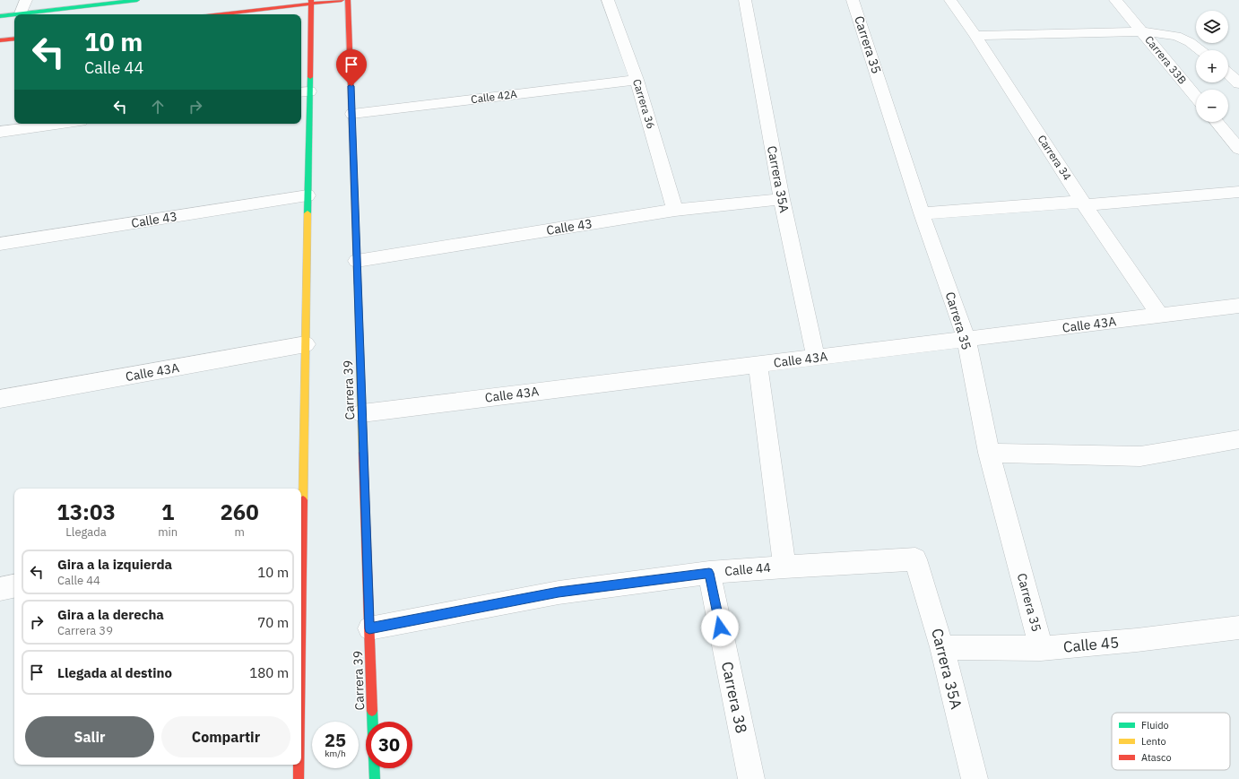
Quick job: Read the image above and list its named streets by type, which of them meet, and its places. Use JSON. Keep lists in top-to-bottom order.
{
  "streets": {
    "main road": ["Carrera 39"],
    "street": [
      "Carrera 35",
      "Carrera 33B",
      "Calle 42A",
      "Carrera 36",
      "Carrera 34",
      "Carrera 35A",
      "Calle 43",
      "Calle 43A",
      "Calle 44",
      "Calle 45",
      "Carrera 38"
    ]
  },
  "crossings": [
    ["Carrera 35", "Calle 43A"],
    ["Carrera 35", "Calle 45"],
    ["Calle 42A", "Carrera 36"],
    ["Calle 42A", "Carrera 39"],
    ["Carrera 36", "Calle 43"],
    ["Carrera 34", "Calle 43A"],
    ["Carrera 35A", "Calle 43"],
    ["Carrera 35A", "Calle 43A"],
    ["Carrera 35A", "Calle 44"],
    ["Carrera 35A", "Calle 45"],
    ["Calle 43", "Carrera 39"],
    ["Calle 43A", "Carrera 39"],
    ["Carrera 39", "Calle 44"],
    ["Calle 44", "Carrera 38"]
  ],
  "legend": ["Fluido", "Lento", "Atasco"],
  "page": {
    "map_buttons": ["+", "−"],
    "turn": ["10 m", "Calle 44"],
    "eta": [
      "13:03",
      "Llegada",
      "1",
      "min",
      "260",
      "m"
    ],
    "list": [
      {
        "name": "Gira a la izquierda",
        "note": "Calle 44",
        "value": "10 m"
      },
      {
        "name": "Gira a la derecha",
        "note": "Carrera 39",
        "value": "70 m"
      },
      {
        "name": "Llegada al destino",
        "value": "180 m"
      }
    ],
    "buttons": ["Salir", "Compartir"],
    "speed": "25 km/h",
    "limit": "30"
  }
}
